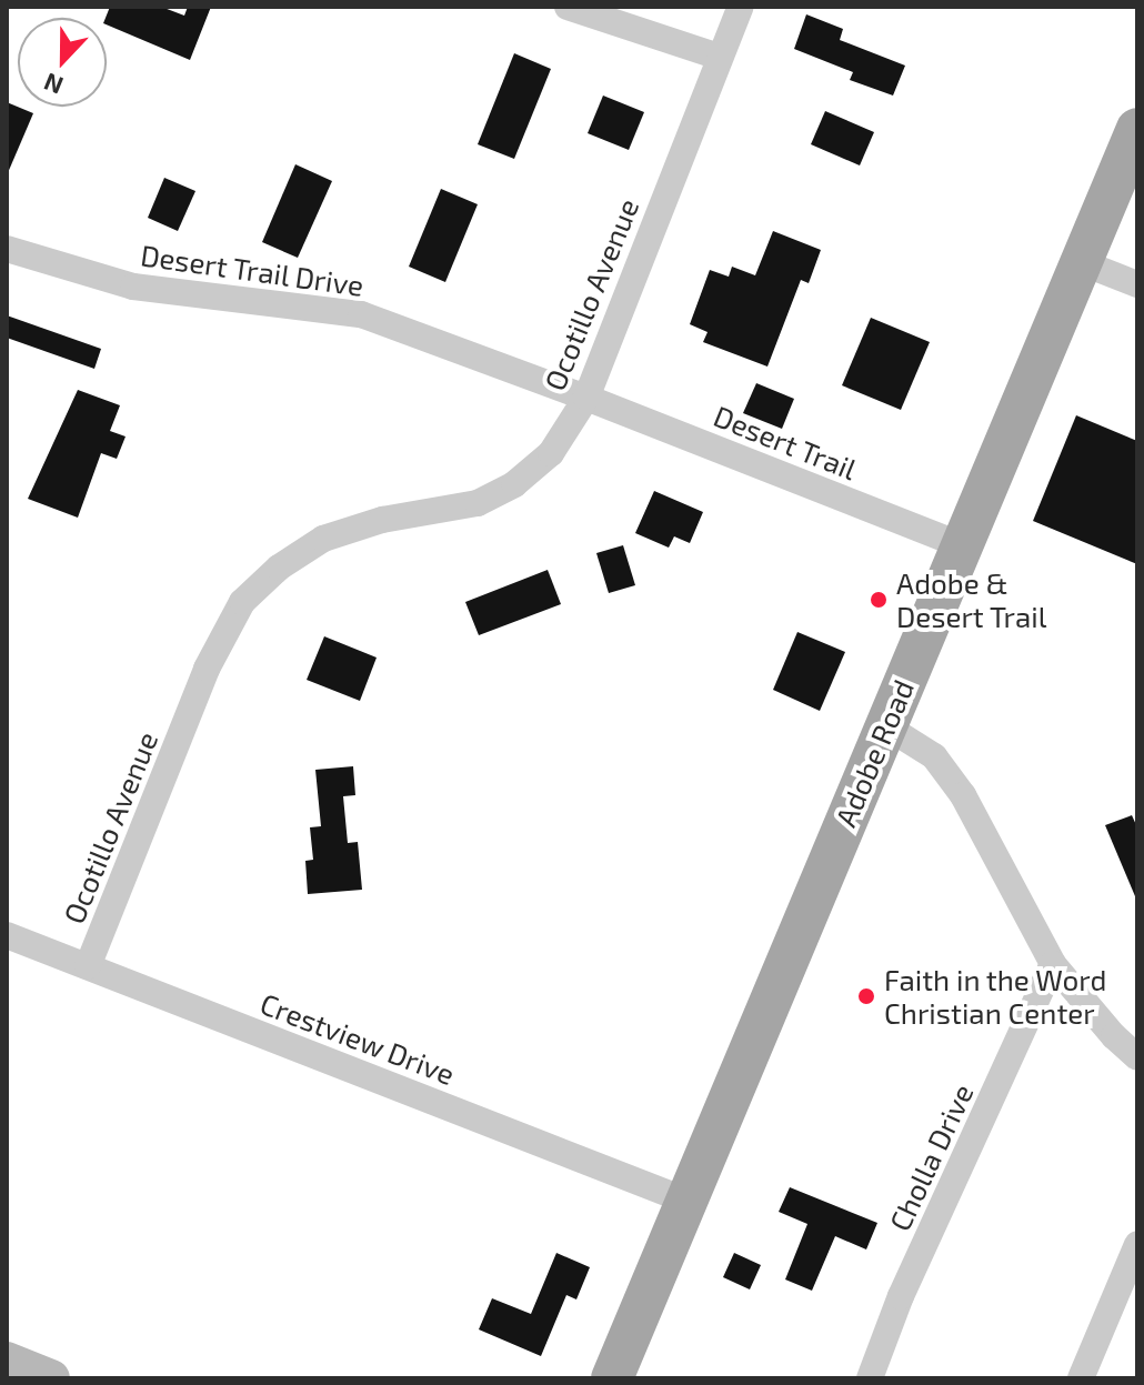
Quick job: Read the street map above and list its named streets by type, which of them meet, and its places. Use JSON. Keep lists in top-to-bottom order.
{
  "streets": {
    "main road": ["Adobe Road"],
    "street": [
      "Desert Trail Drive",
      "Ocotillo Avenue",
      "Desert Trail",
      "Crestview Drive",
      "Cholla Drive"
    ]
  },
  "crossings": [
    ["Desert Trail Drive", "Ocotillo Avenue"],
    ["Desert Trail Drive", "Desert Trail"],
    ["Ocotillo Avenue", "Desert Trail"],
    ["Ocotillo Avenue", "Crestview Drive"],
    ["Desert Trail", "Adobe Road"],
    ["Adobe Road", "Crestview Drive"]
  ],
  "places": ["Adobe & Desert Trail", "Faith in the Word Christian Center"],
  "north": "bottom"
}
